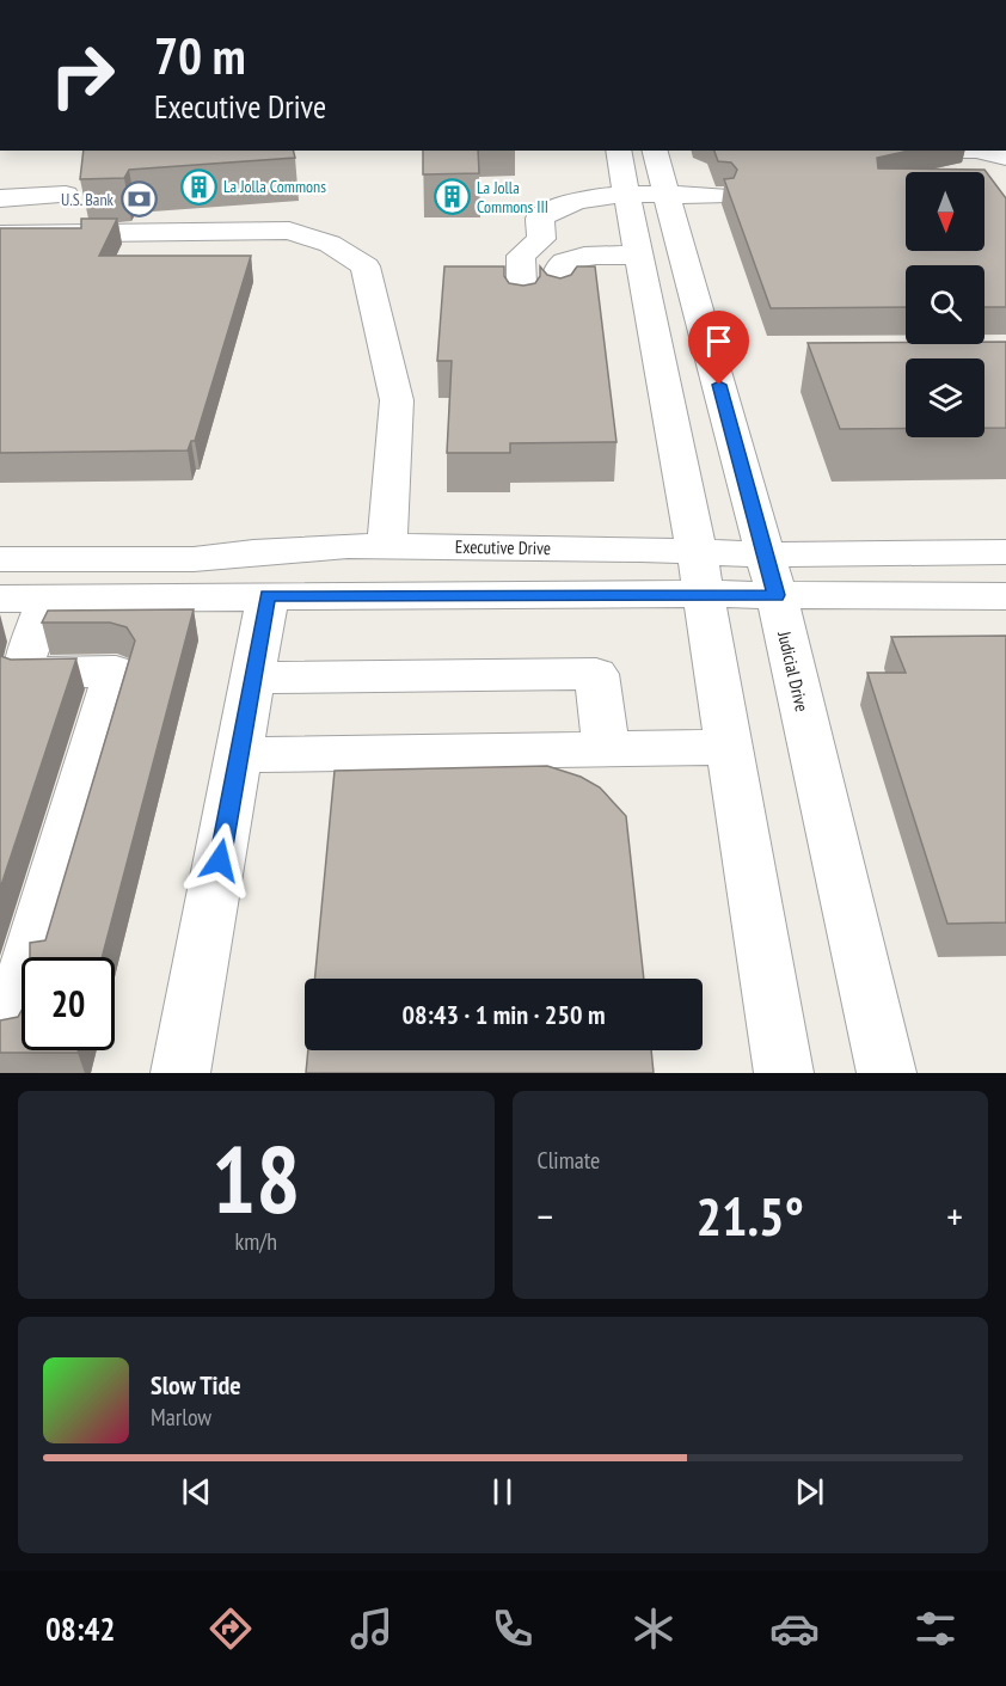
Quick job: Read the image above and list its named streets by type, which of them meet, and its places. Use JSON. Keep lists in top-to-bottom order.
{
  "streets": {
    "street": ["Executive Drive", "Judicial Drive"]
  },
  "crossings": [
    ["Executive Drive", "Judicial Drive"]
  ],
  "places": {
    "building": ["La Jolla Commons", "La Jolla Commons III"],
    "bank": ["U.S. Bank"]
  },
  "north": "bottom",
  "page": {
    "turn": ["70 m", "Executive Drive"],
    "limit": "20",
    "trip": "08:43 · 1 min · 250 m",
    "tile": [
      ["18", "km/h"],
      "Climate"
    ],
    "heat": ["−", "21.5°", "+"],
    "song": ["Slow Tide", "Marlow"],
    "tabs": "08:42"
  }
}
